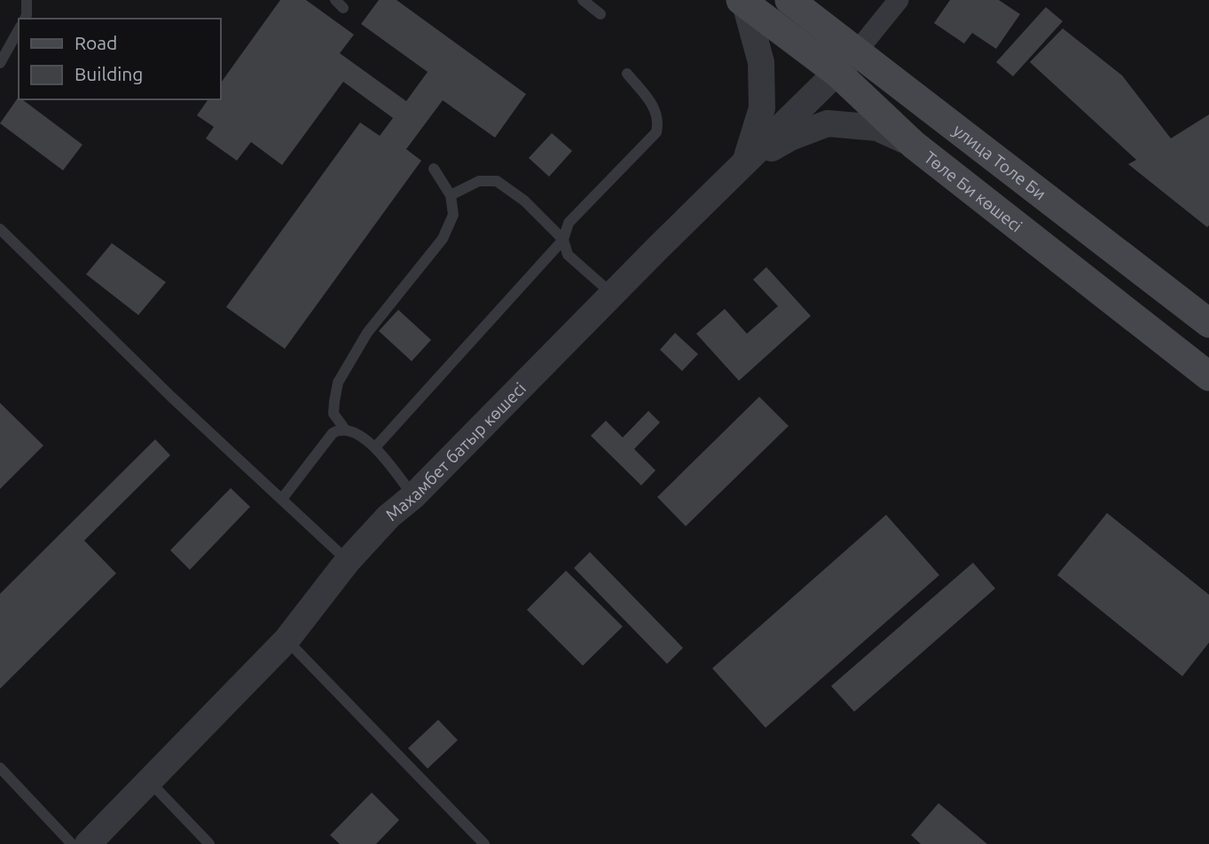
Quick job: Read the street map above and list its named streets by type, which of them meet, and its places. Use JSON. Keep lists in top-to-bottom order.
{
  "streets": {
    "main road": ["улица Толе Би", "Төле Би көшесі"],
    "street": ["Махамбет батыр көшесі"]
  },
  "crossings": [
    ["улица Толе Би", "Махамбет батыр көшесі"],
    ["Төле Би көшесі", "Махамбет батыр көшесі"]
  ],
  "legend": ["Road", "Building"]
}
